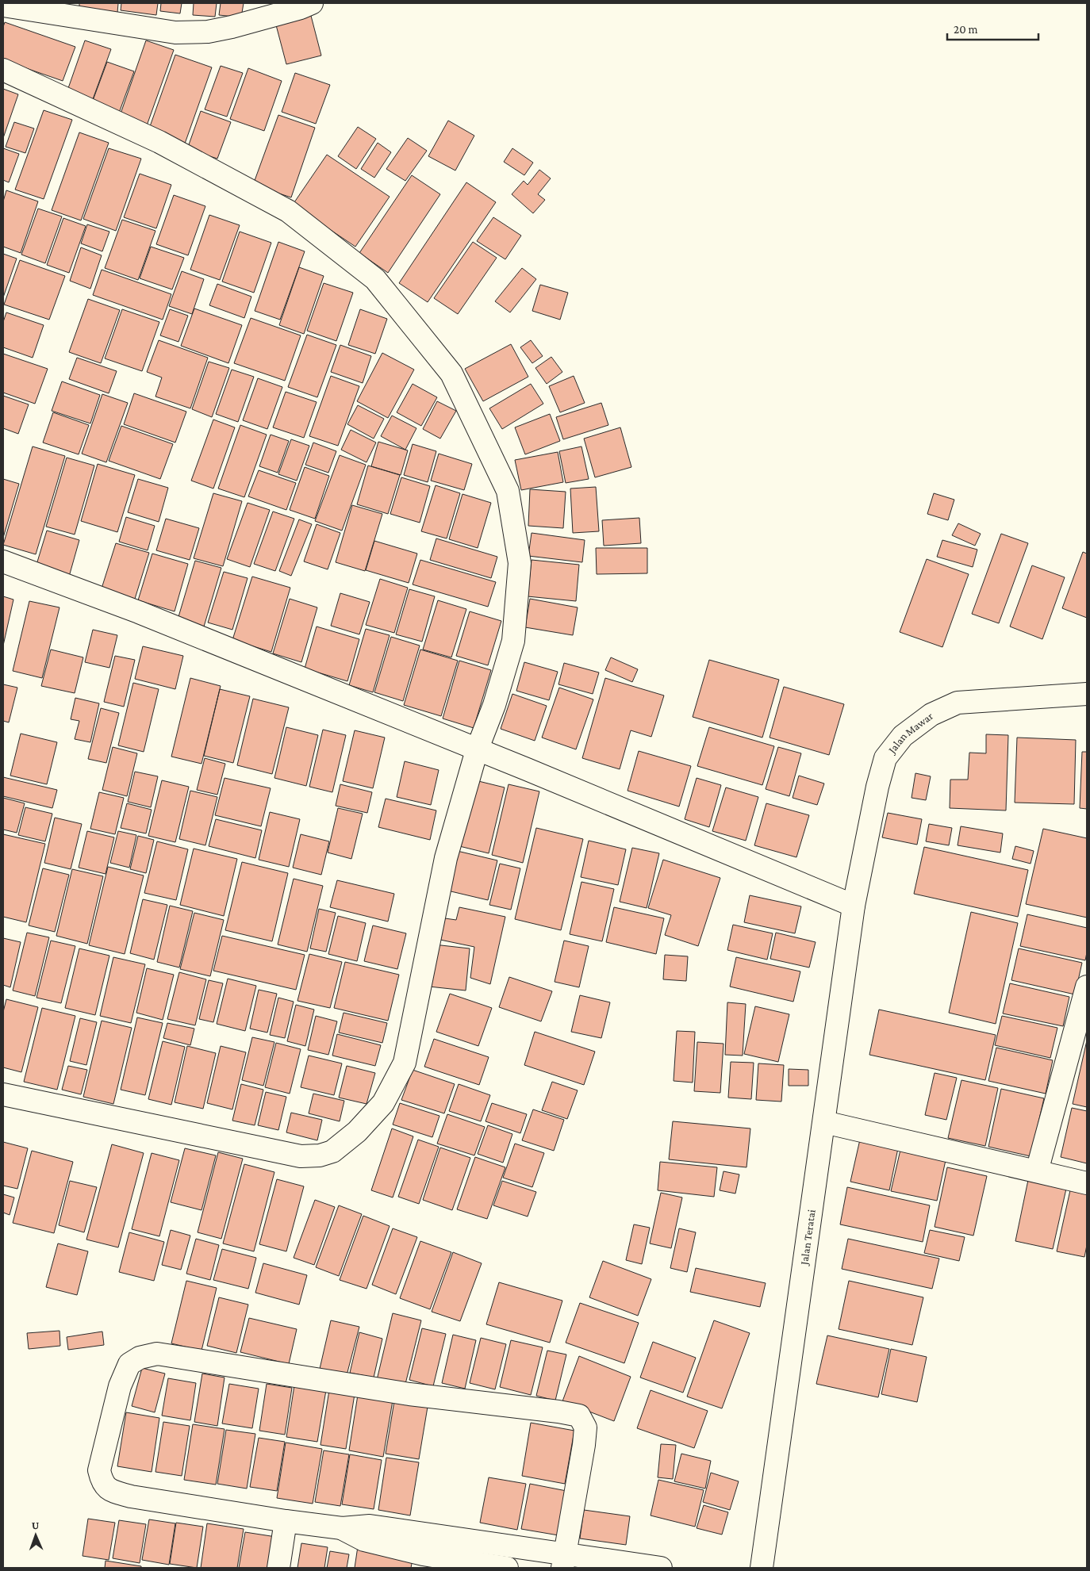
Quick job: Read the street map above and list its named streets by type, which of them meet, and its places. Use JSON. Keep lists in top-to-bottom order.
{
  "streets": {
    "street": ["Jalan Mawar", "Jalan Teratai"]
  },
  "crossings": [
    ["Jalan Mawar", "Jalan Teratai"]
  ],
  "scale_bar": "20 m",
  "north": "top"
}
